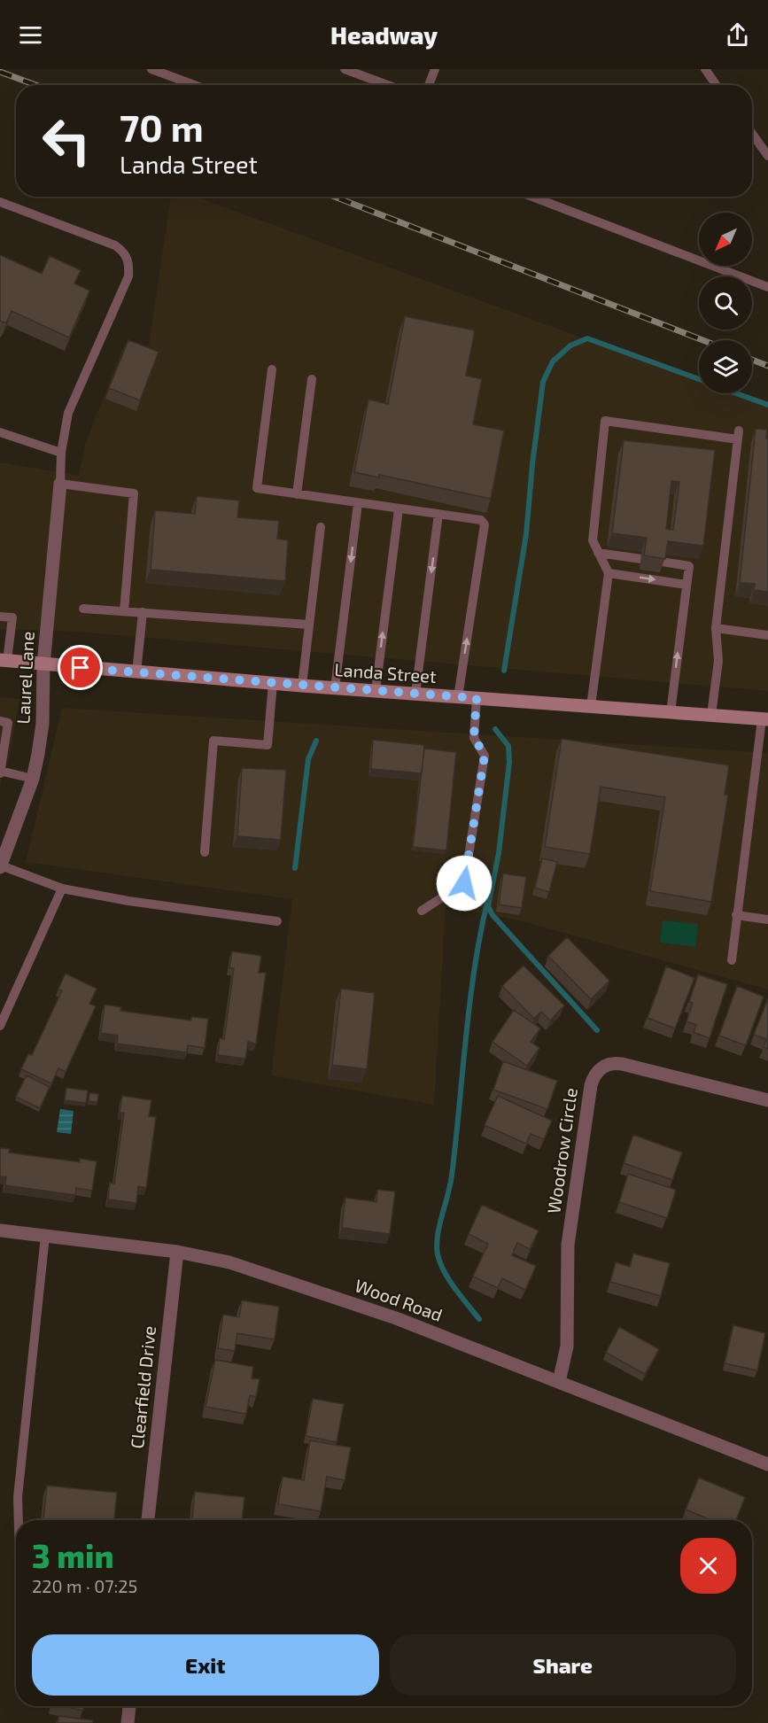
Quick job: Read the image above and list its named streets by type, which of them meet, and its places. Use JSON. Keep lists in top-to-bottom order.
{
  "streets": {
    "street": [
      "Landa Street",
      "Laurel Lane",
      "Woodrow Circle",
      "Wood Road",
      "Clearfield Drive"
    ]
  },
  "crossings": [
    ["Landa Street", "Laurel Lane"],
    ["Woodrow Circle", "Wood Road"],
    ["Wood Road", "Clearfield Drive"]
  ],
  "north": "bottom left",
  "page": {
    "header": "Headway",
    "turn": ["70 m", "Landa Street"],
    "heading": ["3 min", "220 m · 07:25"],
    "buttons": ["Exit", "Share"]
  }
}
